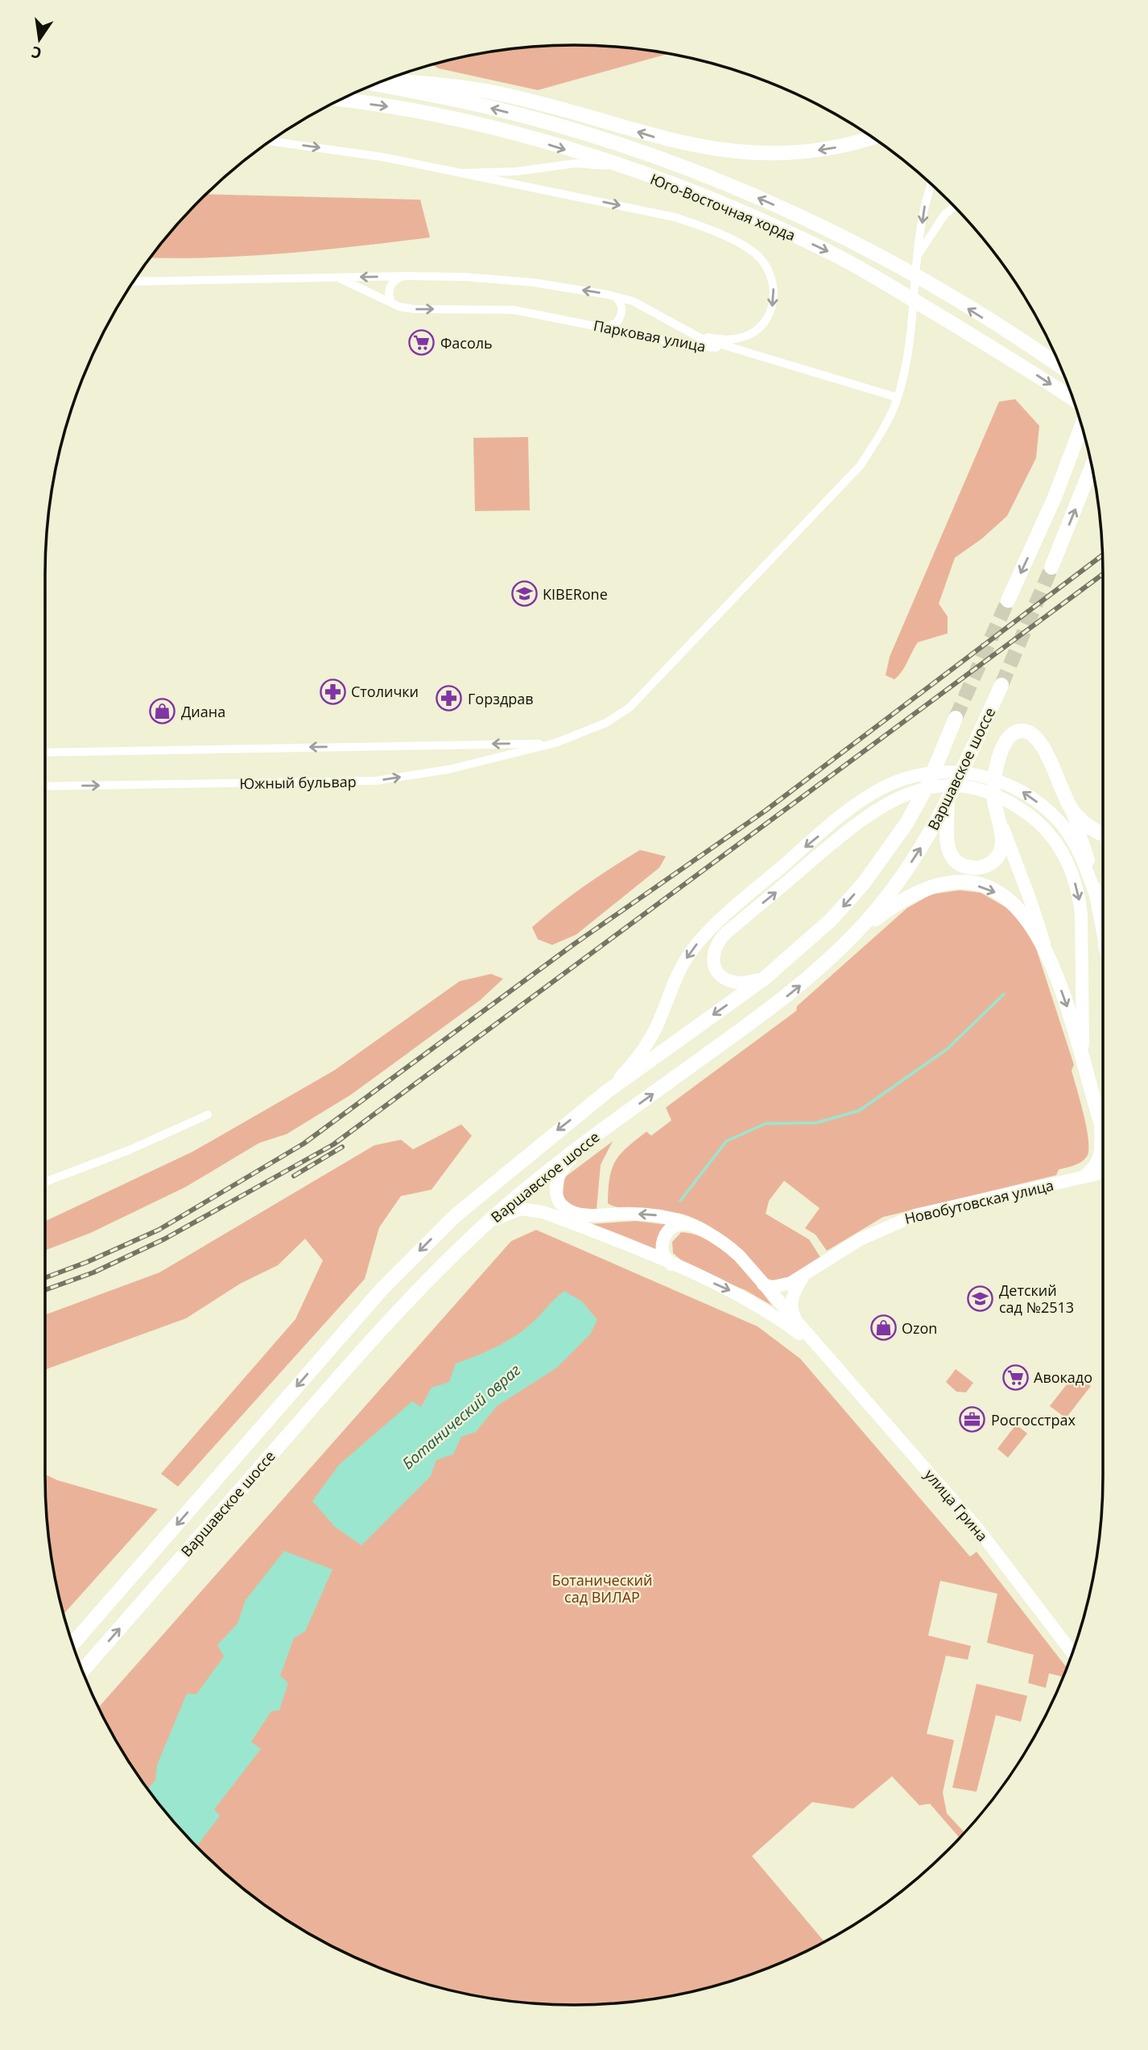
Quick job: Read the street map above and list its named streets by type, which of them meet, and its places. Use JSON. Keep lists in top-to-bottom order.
{
  "streets": {
    "main road": ["Юго-Восточная хорда", "Варшавское шоссе"],
    "street": [
      "Парковая улица",
      "Южный бульвар",
      "Новобутовская улица",
      "улица Грина"
    ]
  },
  "crossings": [
    ["Варшавское шоссе", "улица Грина"],
    ["Новобутовская улица", "улица Грина"]
  ],
  "water": ["Ботанический овраг"],
  "parks": ["Ботанический сад ВИЛАР"],
  "places": {
    "supermarket": ["Фасоль", "Авокадо"],
    "school or university": ["KIBERone", "Детский сад №2513"],
    "pharmacy": ["Столички", "Горздрав"],
    "shop": ["Диана", "Ozon"],
    "office": ["Росгосстрах"]
  },
  "north": "bottom"
}
